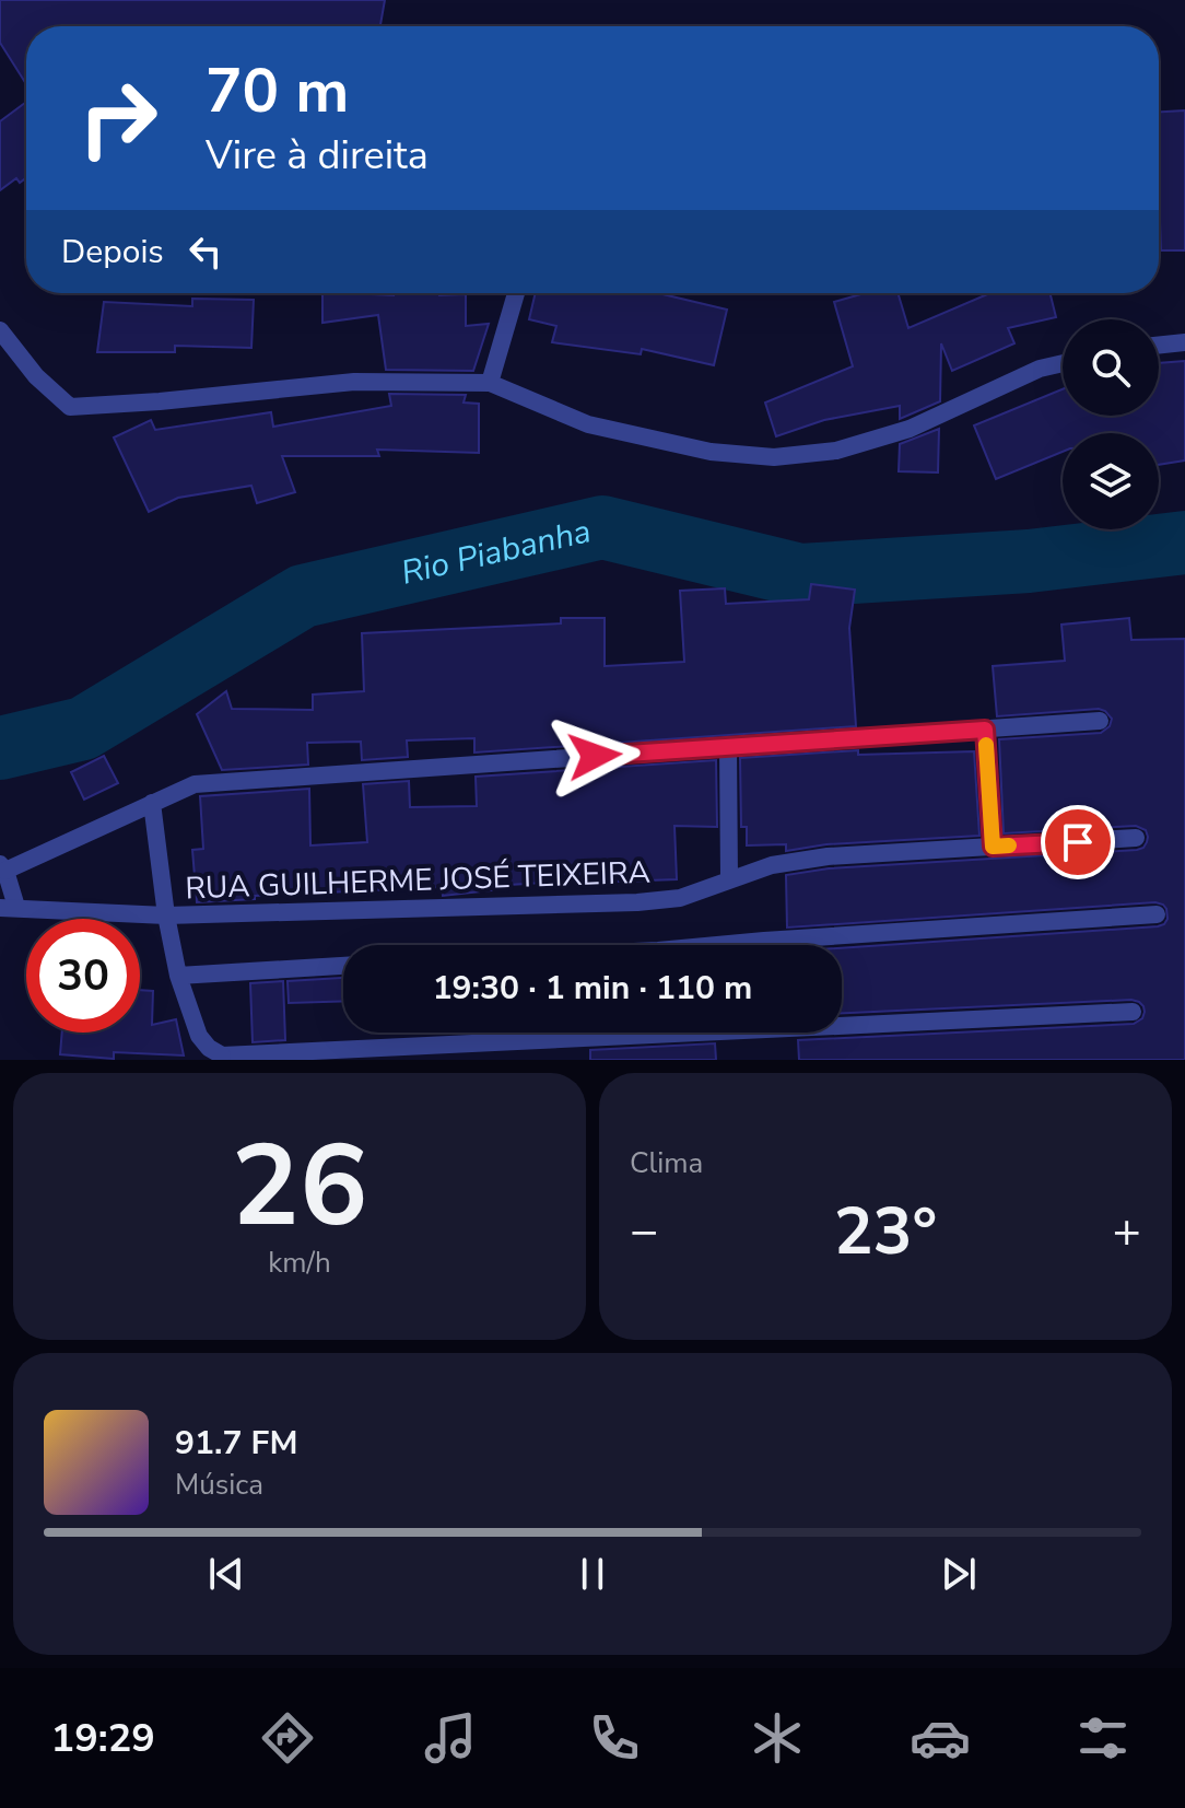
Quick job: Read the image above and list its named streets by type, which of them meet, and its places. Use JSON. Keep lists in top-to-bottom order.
{
  "streets": {
    "street": ["RUA GUILHERME JOSÉ TEIXEIRA"]
  },
  "water": ["Rio Piabanha"],
  "page": {
    "turn": ["70 m", "Vire à direita"],
    "then": "Depois",
    "limit": "30",
    "trip": "19:30 · 1 min · 110 m",
    "tile": [
      ["26", "km/h"],
      "Clima"
    ],
    "heat": ["−", "23°", "+"],
    "song": ["91.7 FM", "Música"],
    "tabs": "19:29"
  }
}
